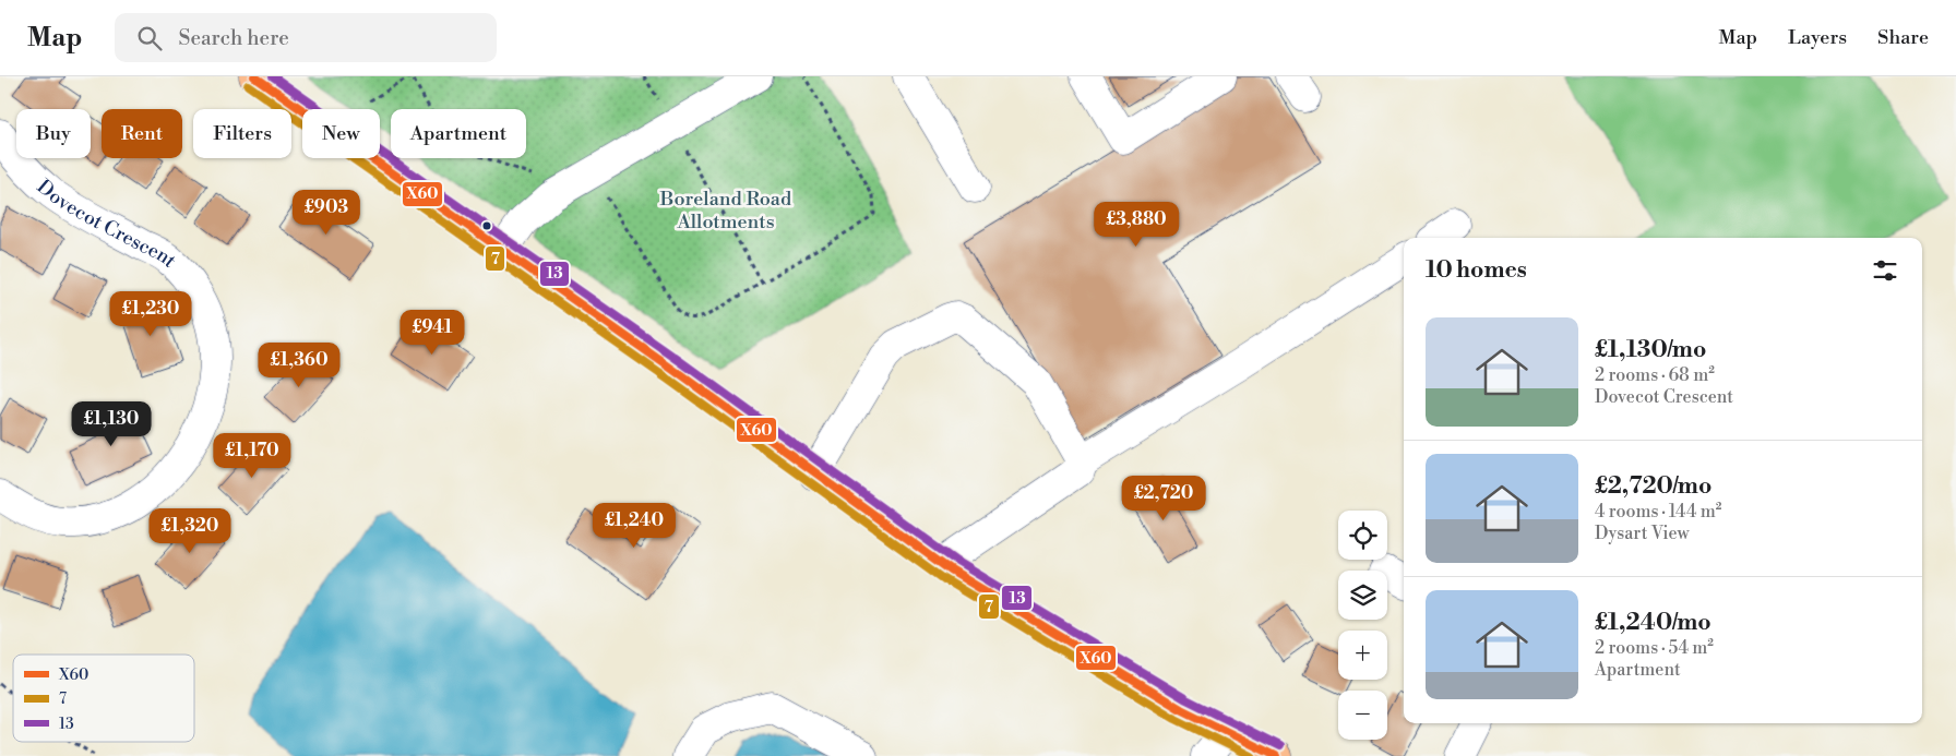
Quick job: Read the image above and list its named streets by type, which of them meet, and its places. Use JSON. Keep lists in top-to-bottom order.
{
  "streets": {
    "street": ["Dovecot Crescent"]
  },
  "parks": ["Boreland Road Allotments"],
  "lines": ["transit line X60", "transit line 13", "transit line 7"],
  "legend": ["X60", "7", "13"],
  "page": {
    "header": "Map",
    "search": "Search here",
    "nav": ["Map", "Layers", "Share"],
    "chip": [
      "Buy",
      "Rent",
      "Filters",
      "New",
      "Apartment"
    ],
    "price": [
      "£903",
      "£3,880",
      "£1,230",
      "£941",
      "£1,360",
      "£1,130",
      "£1,170",
      "£2,720",
      "£1,240",
      "£1,320"
    ],
    "heading": "10 homes",
    "list": [
      {
        "name": "£1,130/mo",
        "note": "2 rooms · 68 m² · Dovecot Crescent"
      },
      {
        "name": "£2,720/mo",
        "note": "4 rooms · 144 m² · Dysart View"
      },
      {
        "name": "£1,240/mo",
        "note": "2 rooms · 54 m² · Apartment"
      }
    ],
    "map_buttons": ["+", "−"]
  }
}
